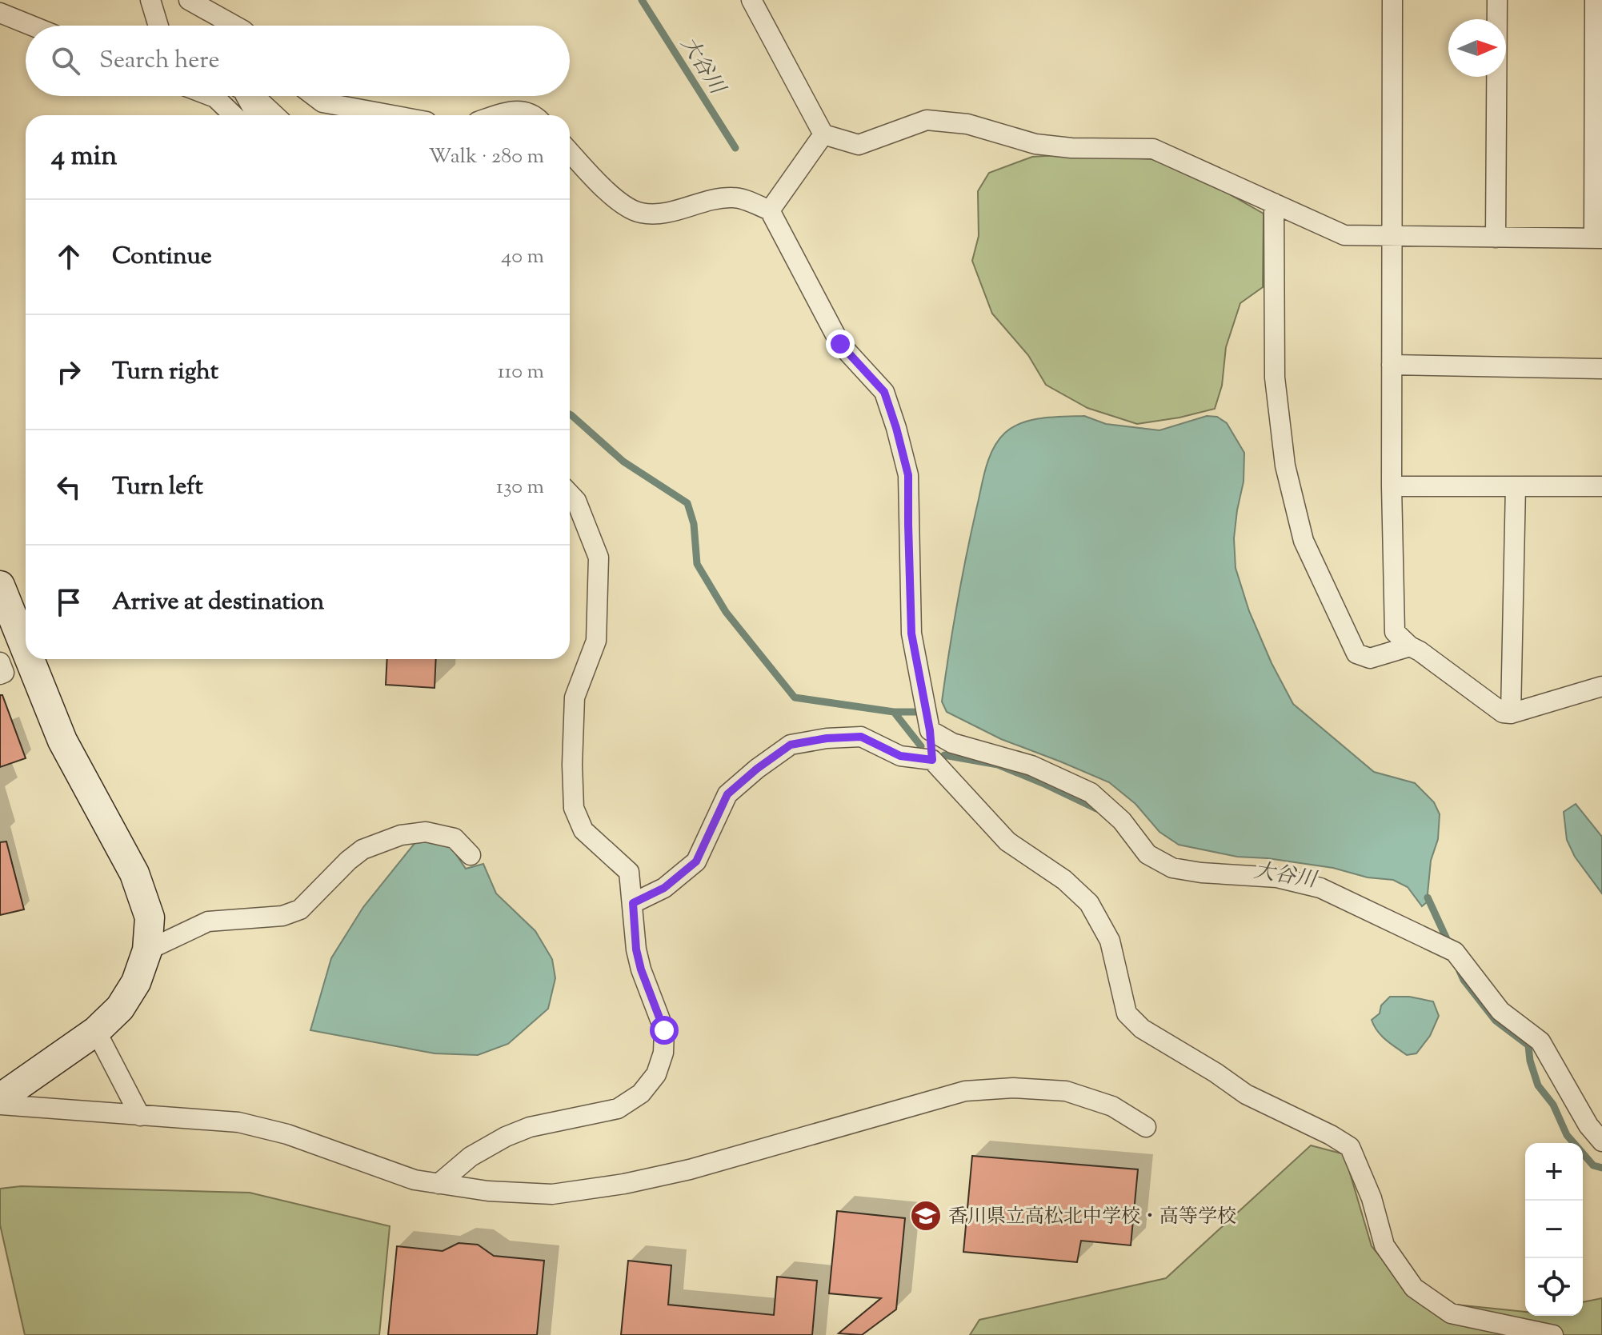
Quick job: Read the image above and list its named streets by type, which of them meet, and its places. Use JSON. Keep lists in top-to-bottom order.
{
  "water": ["大谷川"],
  "places": {
    "school or university": ["香川県立高松北中学校・高等学校"]
  },
  "north": "right",
  "page": {
    "search": "Search here",
    "heading": ["4 min", "Walk · 280 m"],
    "list": [
      ["Continue", "40 m"],
      ["Turn right", "110 m"],
      ["Turn left", "130 m"],
      "Arrive at destination"
    ],
    "map_buttons": ["+", "−"]
  }
}
